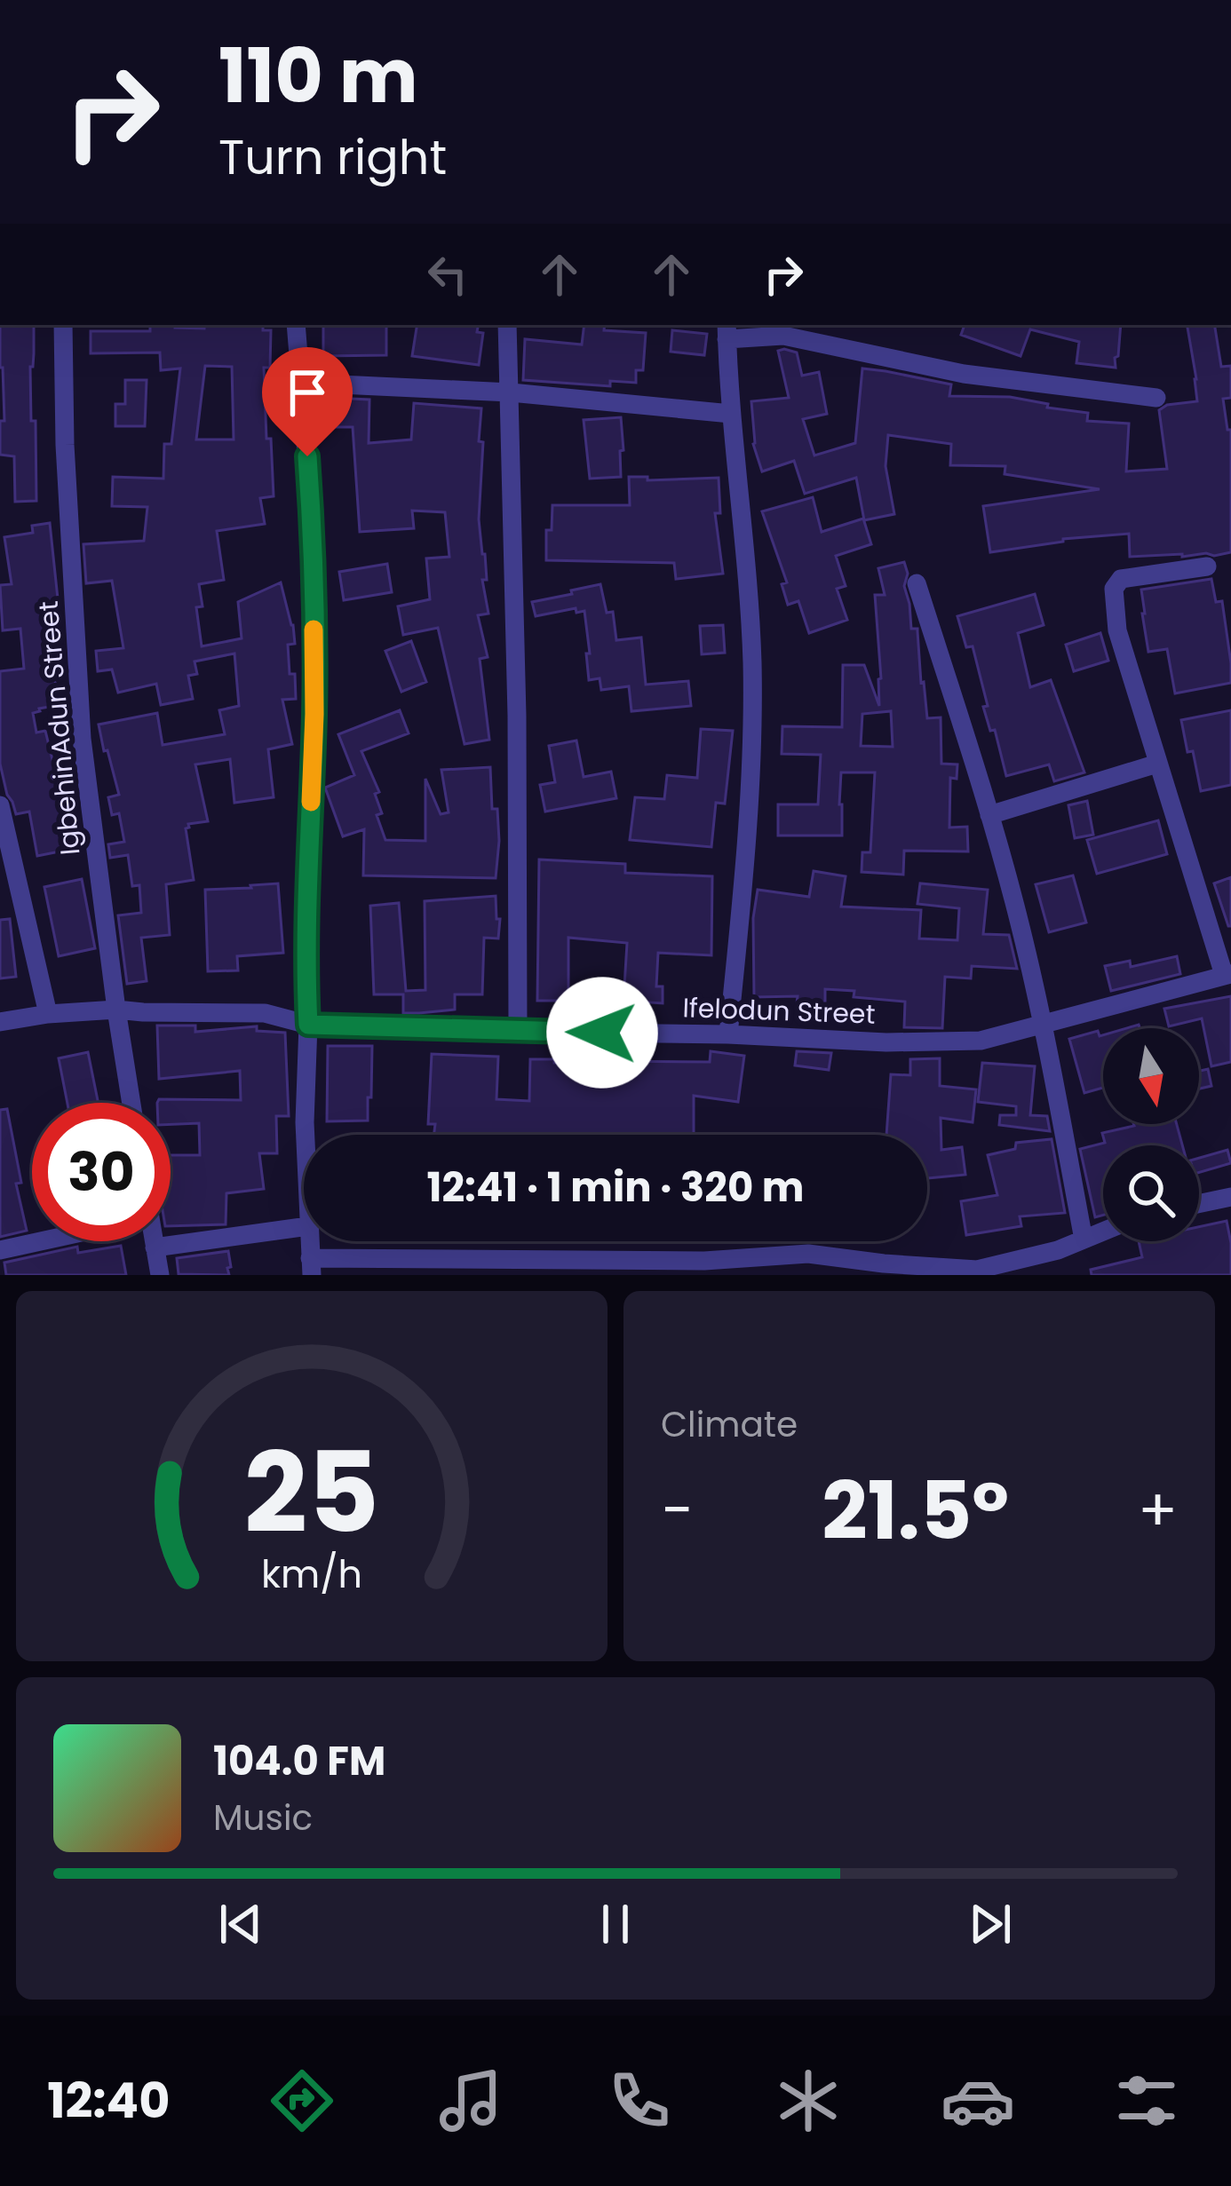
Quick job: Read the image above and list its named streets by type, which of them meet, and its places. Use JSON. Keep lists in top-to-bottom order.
{
  "streets": {
    "street": ["IgbehinAdun Street", "Ifelodun Street"]
  },
  "crossings": [
    ["IgbehinAdun Street", "Ifelodun Street"]
  ],
  "north": "bottom",
  "page": {
    "turn": ["110 m", "Turn right"],
    "limit": "30",
    "trip": "12:41 · 1 min · 320 m",
    "tile": "Climate",
    "heat": ["−", "21.5°", "+"],
    "song": ["104.0 FM", "Music"],
    "tabs": "12:40",
    "gauge": ["25", "km/h"]
  }
}
